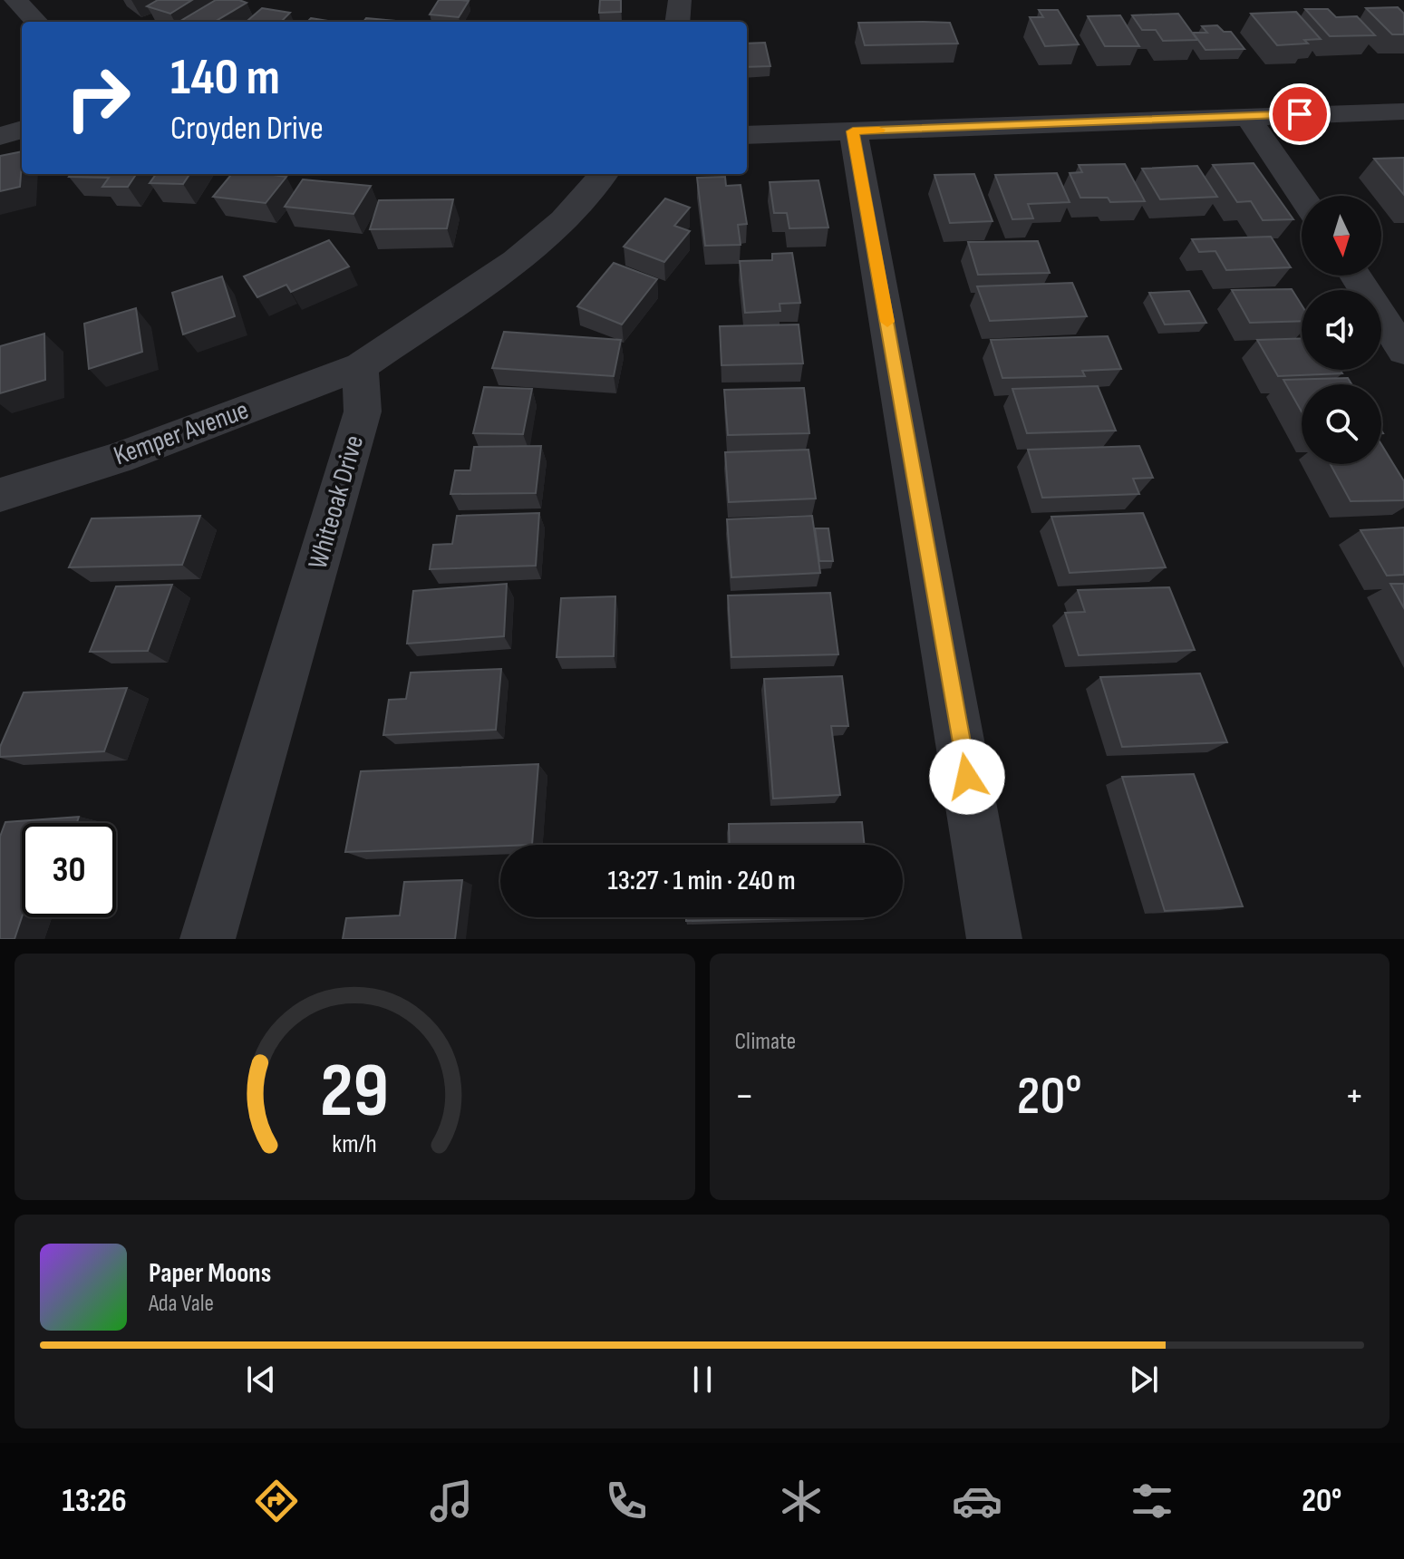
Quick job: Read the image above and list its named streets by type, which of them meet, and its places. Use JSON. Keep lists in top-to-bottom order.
{
  "streets": {
    "street": ["Kemper Avenue", "Whiteoak Drive"]
  },
  "crossings": [
    ["Kemper Avenue", "Whiteoak Drive"]
  ],
  "north": "bottom",
  "page": {
    "turn": ["140 m", "Croyden Drive"],
    "limit": "30",
    "trip": "13:27 · 1 min · 240 m",
    "tile": "Climate",
    "heat": ["−", "20°", "+"],
    "song": ["Paper Moons", "Ada Vale"],
    "tabs": ["13:26", "20°"],
    "gauge": ["29", "km/h"]
  }
}
